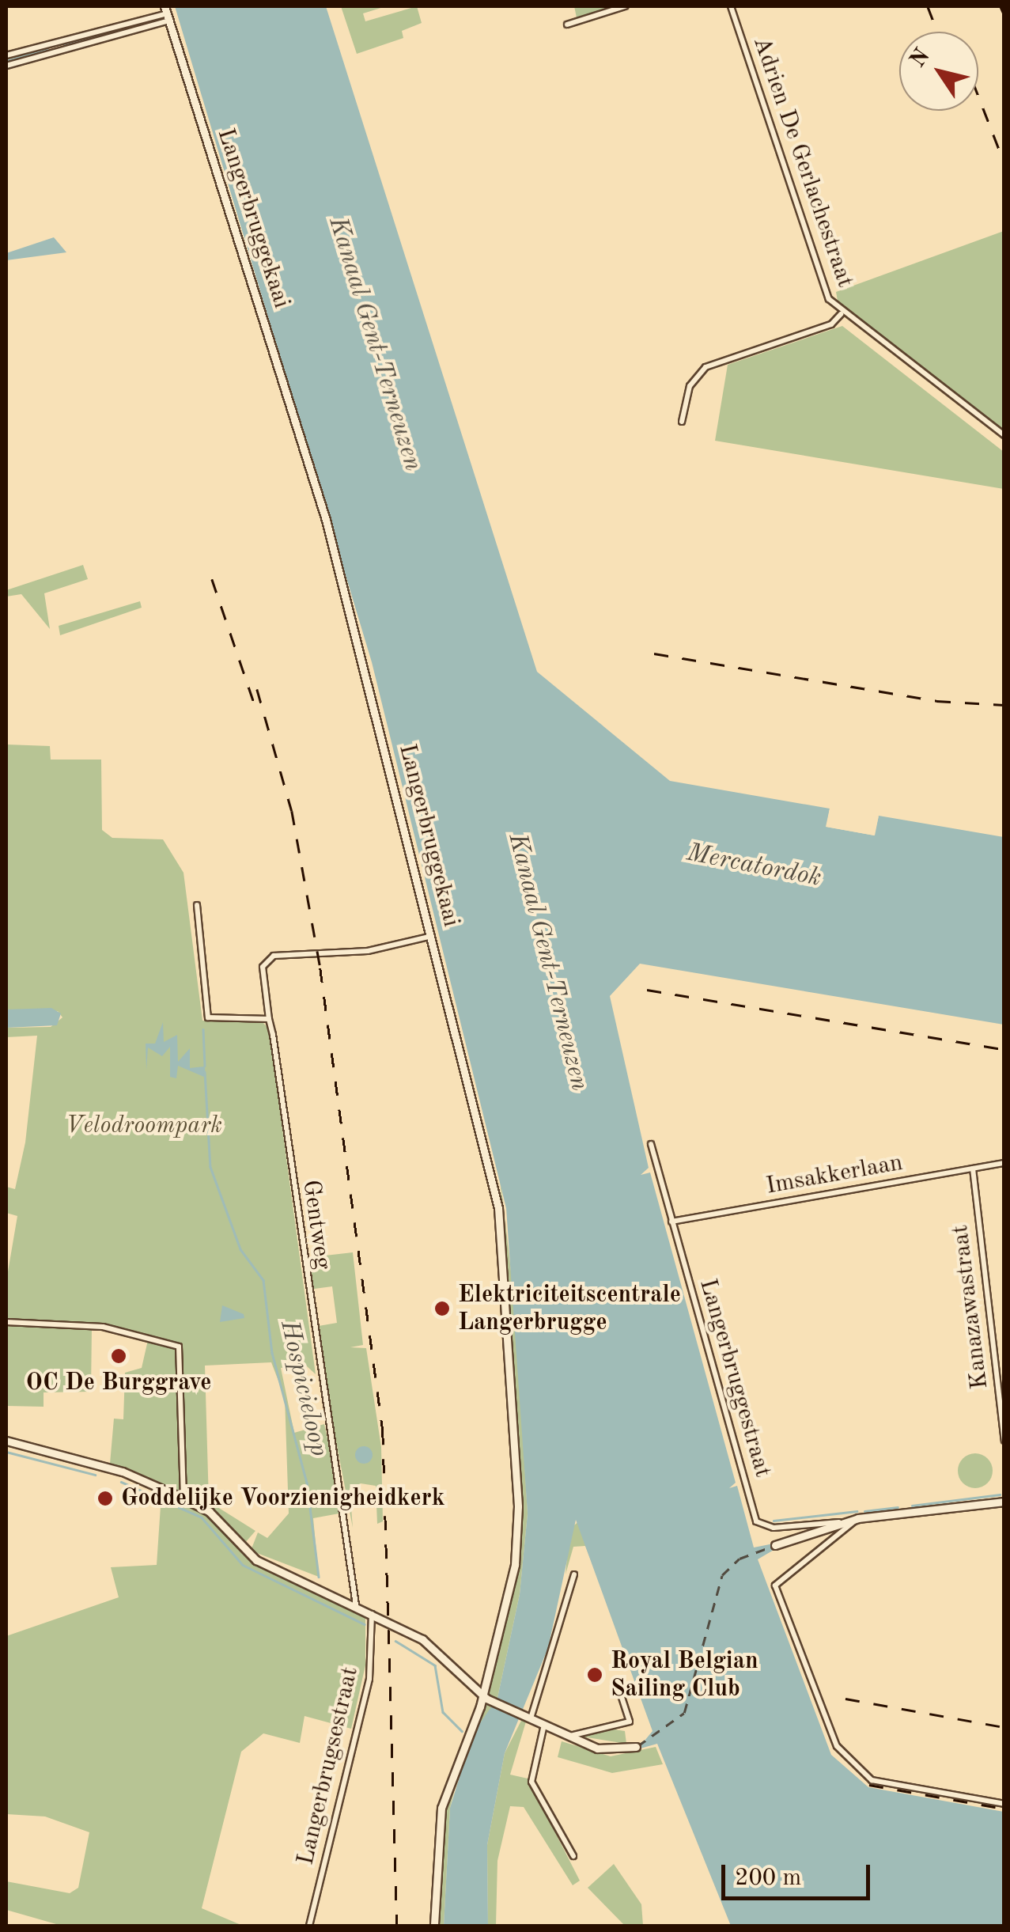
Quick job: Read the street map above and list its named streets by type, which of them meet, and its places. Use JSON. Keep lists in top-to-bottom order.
{
  "streets": {
    "main road": ["Langerbruggekaai", "Langerbruggestraat"],
    "street": [
      "Adrien De Gerlachestraat",
      "Imsakkerlaan",
      "Gentweg",
      "Kanazawastraat",
      "Langerbrugsestraat"
    ]
  },
  "crossings": [
    ["Langerbruggekaai", "Gentweg"],
    ["Imsakkerlaan", "Kanazawastraat"],
    ["Imsakkerlaan", "Langerbruggestraat"]
  ],
  "water": ["Kanaal Gent-Terneuzen", "Mercatordok", "Hospicieloop"],
  "parks": ["Velodroompark"],
  "places": [
    "Elektriciteitscentrale Langerbrugge",
    "OC De Burggrave",
    "Goddelijke Voorzienigheidkerk",
    "Royal Belgian Sailing Club"
  ],
  "scale_bar": "200 m",
  "north": "top left"
}
